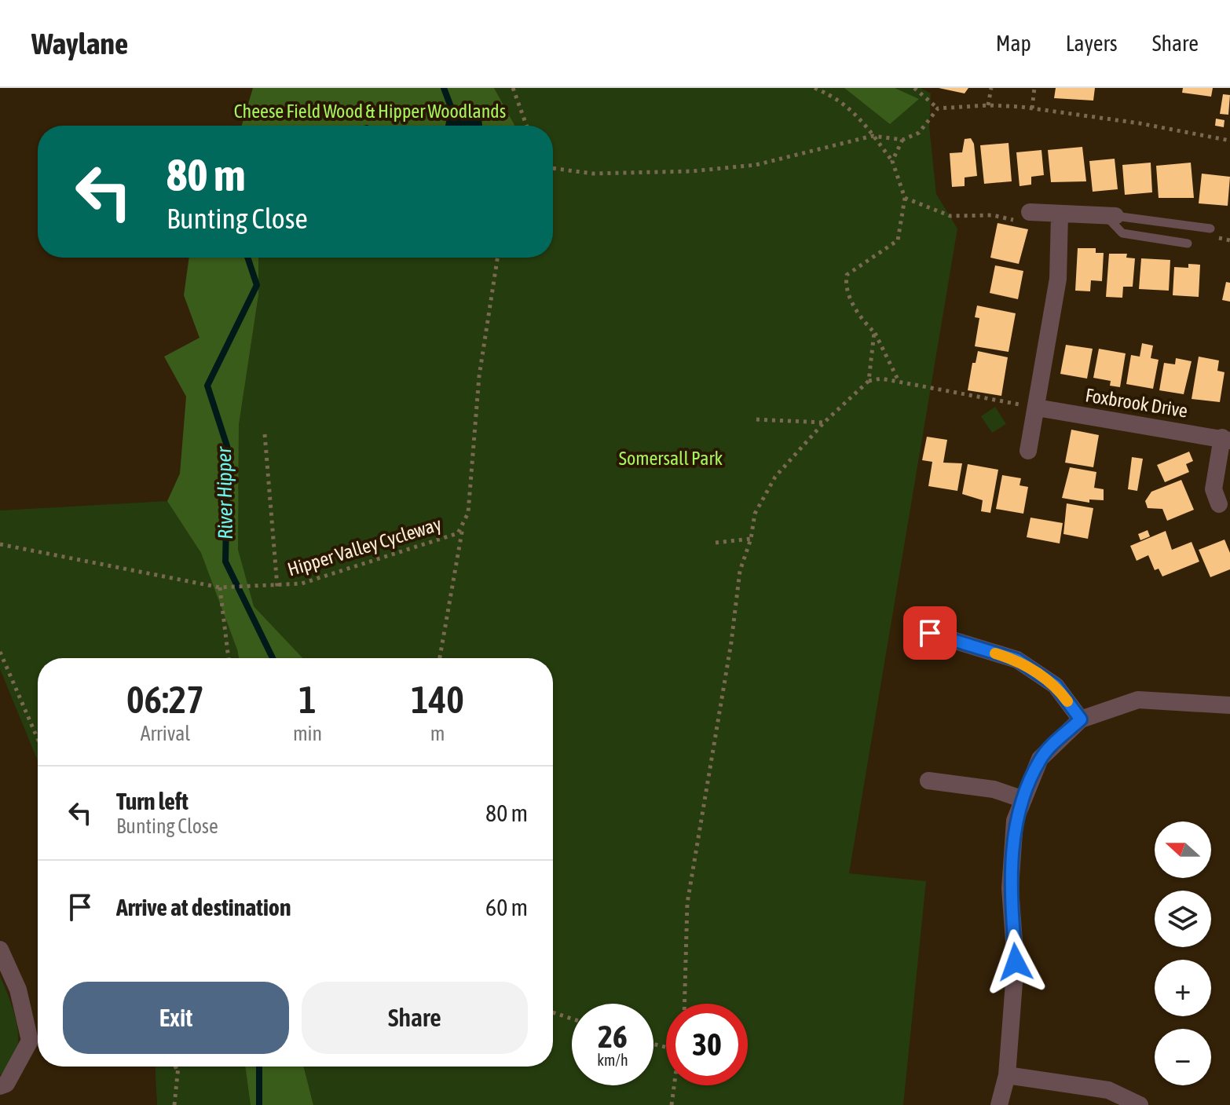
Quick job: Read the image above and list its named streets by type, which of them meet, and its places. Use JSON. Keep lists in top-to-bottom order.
{
  "streets": {
    "street": ["Foxbrook Drive"],
    "path": ["Hipper Valley Cycleway"]
  },
  "water": ["River Hipper"],
  "parks": ["Cheese Field Wood & Hipper Woodlands", "Somersall Park"],
  "north": "left",
  "page": {
    "header": "Waylane",
    "nav": ["Map", "Layers", "Share"],
    "turn": ["80 m", "Bunting Close"],
    "eta": [
      "06:27",
      "Arrival",
      "1",
      "min",
      "140",
      "m"
    ],
    "list": [
      {
        "name": "Turn left",
        "note": "Bunting Close",
        "value": "80 m"
      },
      {
        "name": "Arrive at destination",
        "value": "60 m"
      }
    ],
    "map_buttons": ["+", "−"],
    "buttons": ["Exit", "Share"],
    "speed": "26 km/h",
    "limit": "30"
  }
}
